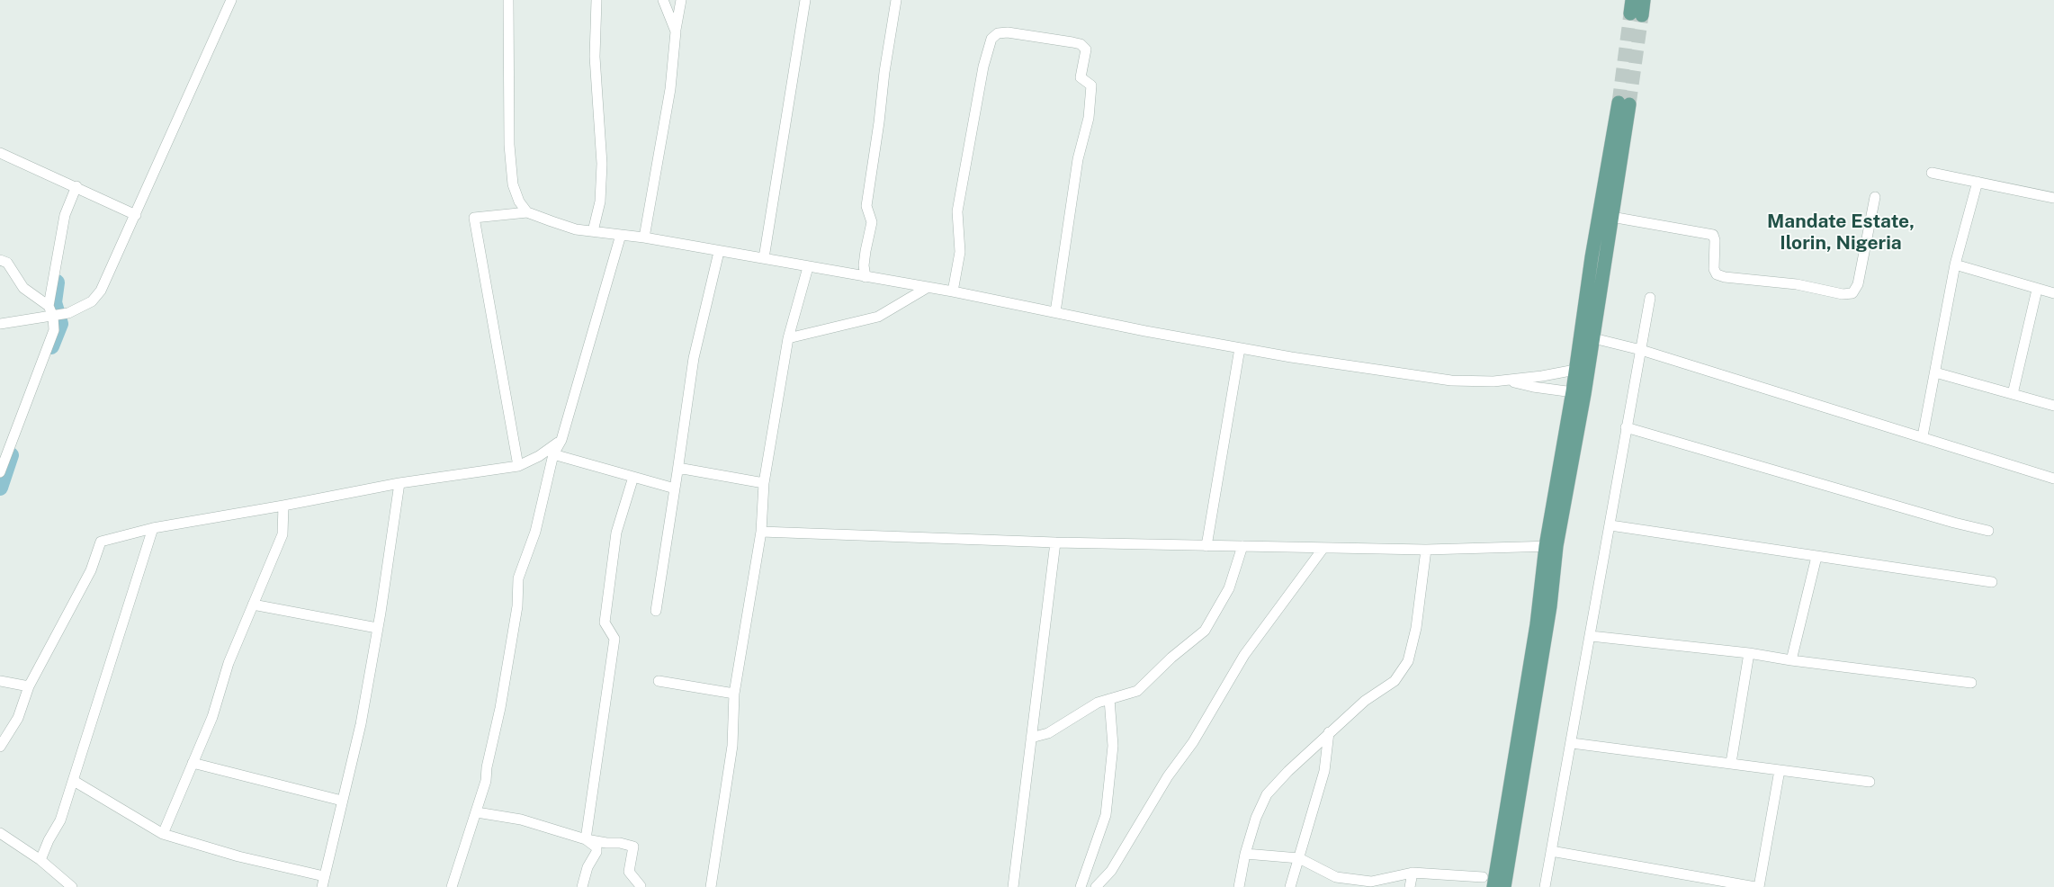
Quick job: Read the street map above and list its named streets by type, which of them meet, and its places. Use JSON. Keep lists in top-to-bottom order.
{
  "districts": ["Mandate Estate, Ilorin, Nigeria"]
}
